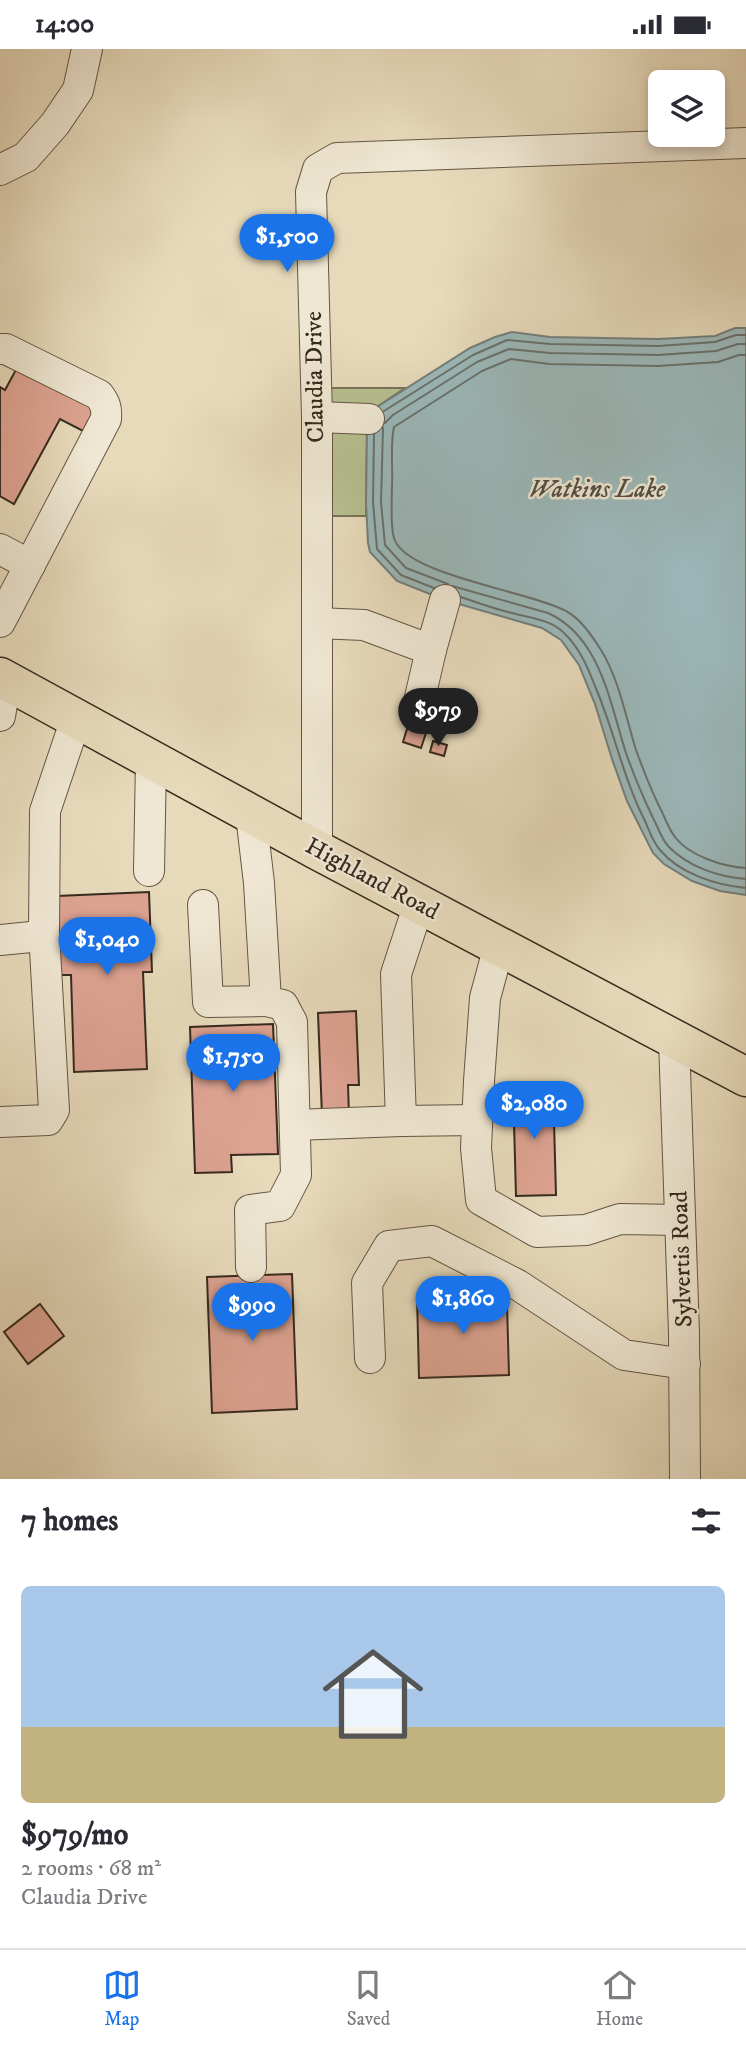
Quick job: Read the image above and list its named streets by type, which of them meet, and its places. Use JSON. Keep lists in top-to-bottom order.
{
  "streets": {
    "highway": ["Highland Road"],
    "street": ["Claudia Drive", "Sylvertis Road"]
  },
  "crossings": [
    ["Claudia Drive", "Highland Road"],
    ["Highland Road", "Sylvertis Road"]
  ],
  "water": ["Watkins Lake"],
  "page": {
    "status": "14:00",
    "price": [
      "$1,500",
      "$979",
      "$1,040",
      "$1,750",
      "$2,080",
      "$1,860",
      "$990"
    ],
    "heading": "7 homes",
    "list": [
      {
        "name": "$979/mo",
        "note": "2 rooms · 68 m² · Claudia Drive"
      }
    ],
    "tabs": ["Map", "Saved", "Home"]
  }
}
